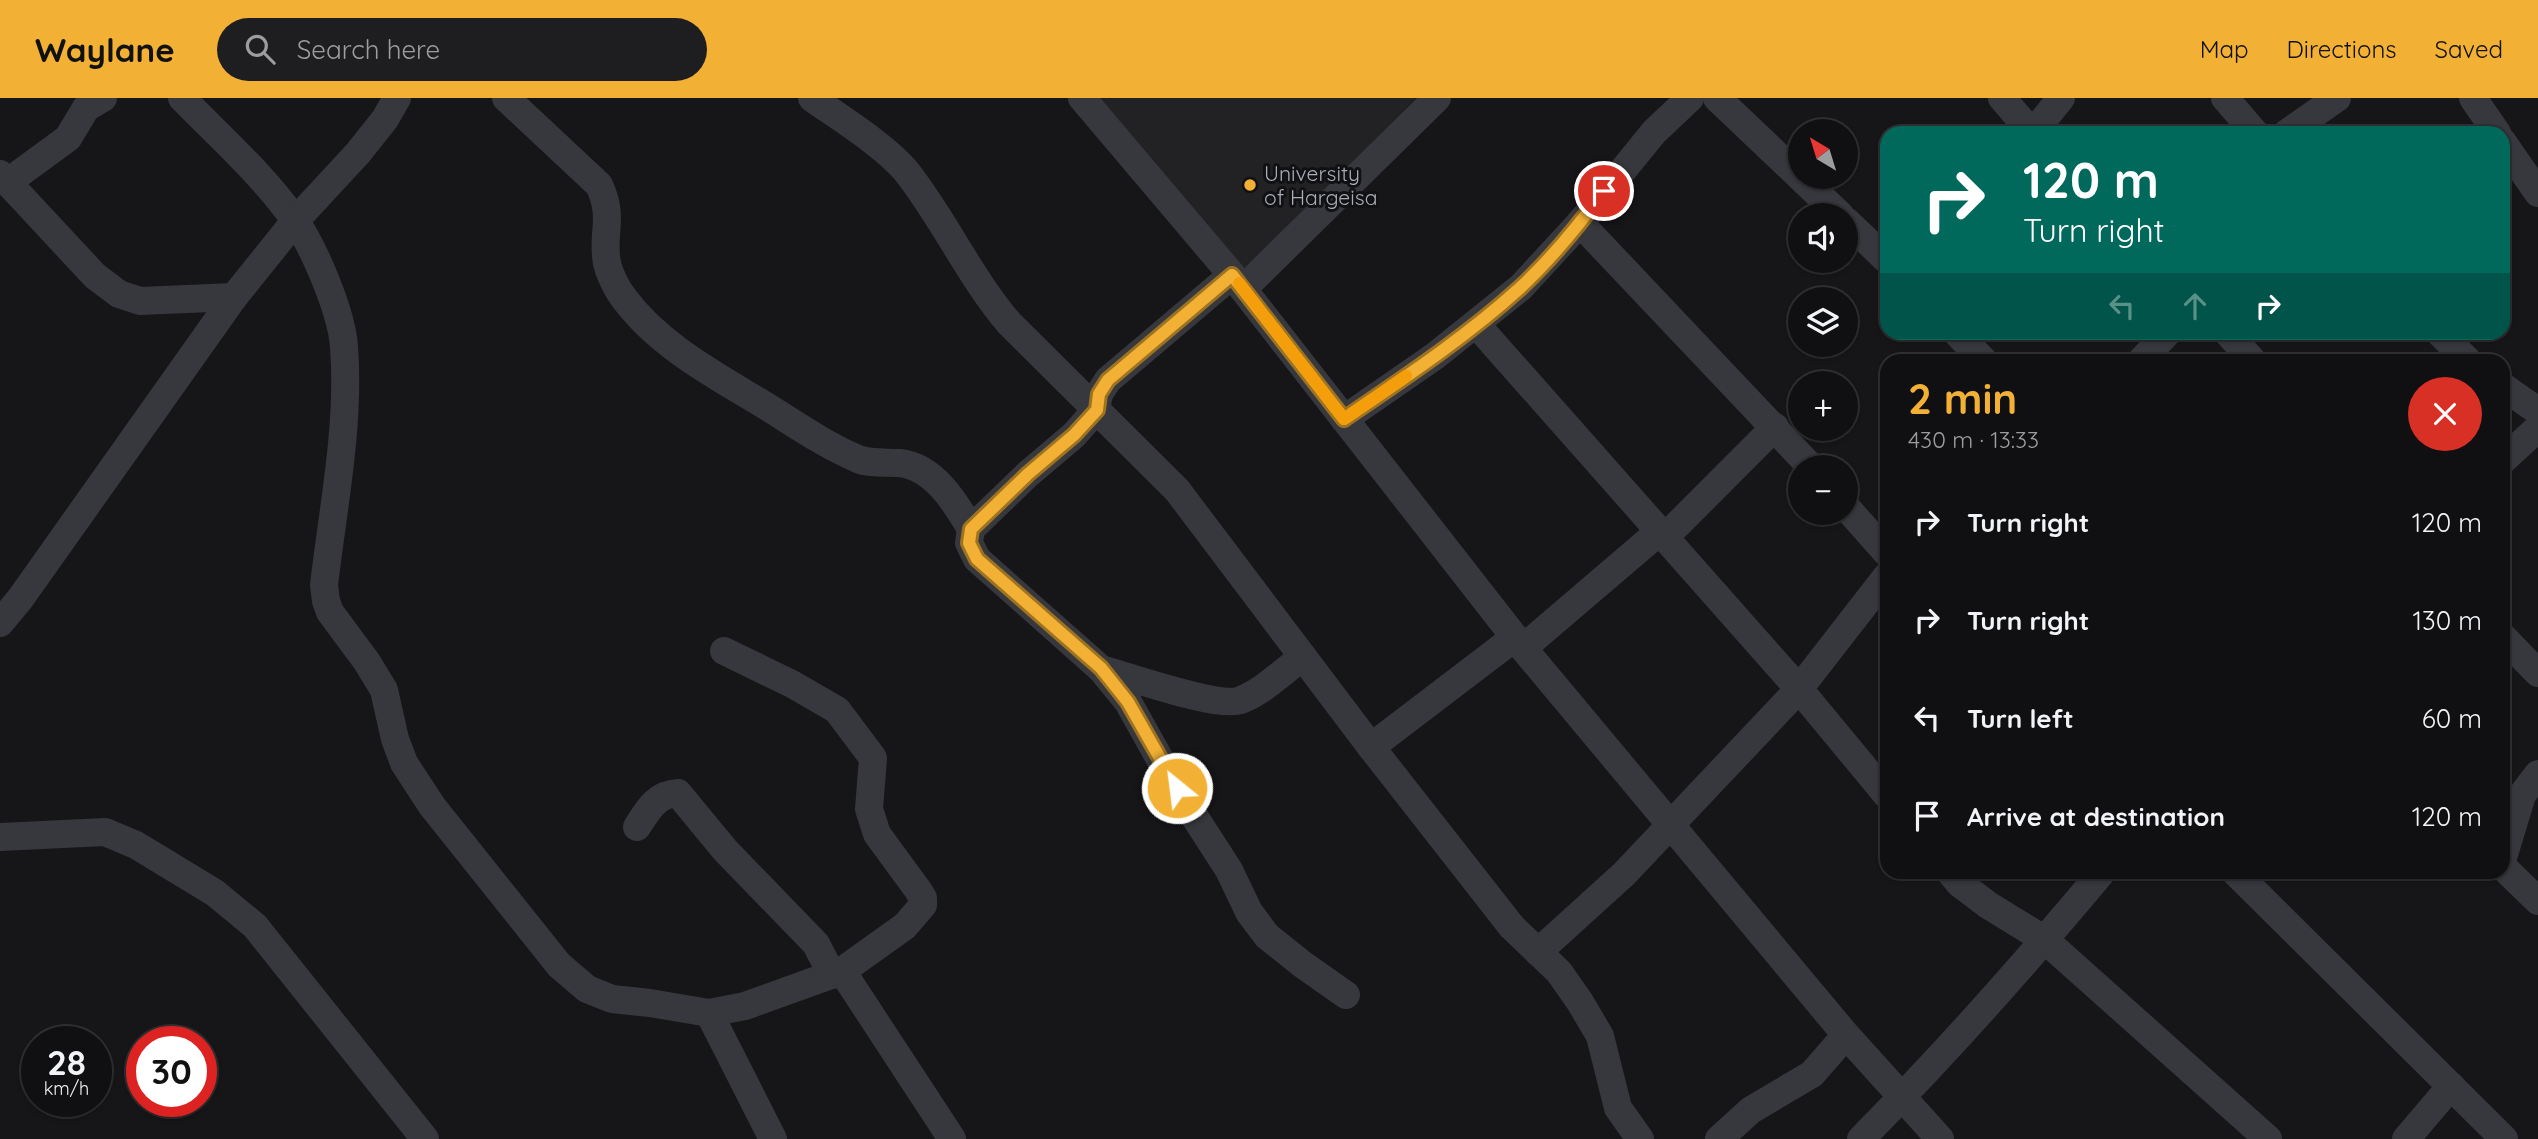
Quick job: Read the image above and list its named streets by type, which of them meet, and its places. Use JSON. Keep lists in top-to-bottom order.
{
  "places": ["University of Hargeisa"],
  "north": "top left",
  "page": {
    "header": "Waylane",
    "search": "Search here",
    "nav": ["Map", "Directions", "Saved"],
    "map_buttons": ["+", "−"],
    "turn": ["120 m", "Turn right"],
    "heading": ["2 min", "430 m · 13:33"],
    "list": [
      {
        "name": "Turn right",
        "value": "120 m"
      },
      {
        "name": "Turn right",
        "value": "130 m"
      },
      {
        "name": "Turn left",
        "value": "60 m"
      },
      {
        "name": "Arrive at destination",
        "value": "120 m"
      }
    ],
    "speed": "28 km/h",
    "limit": "30"
  }
}
